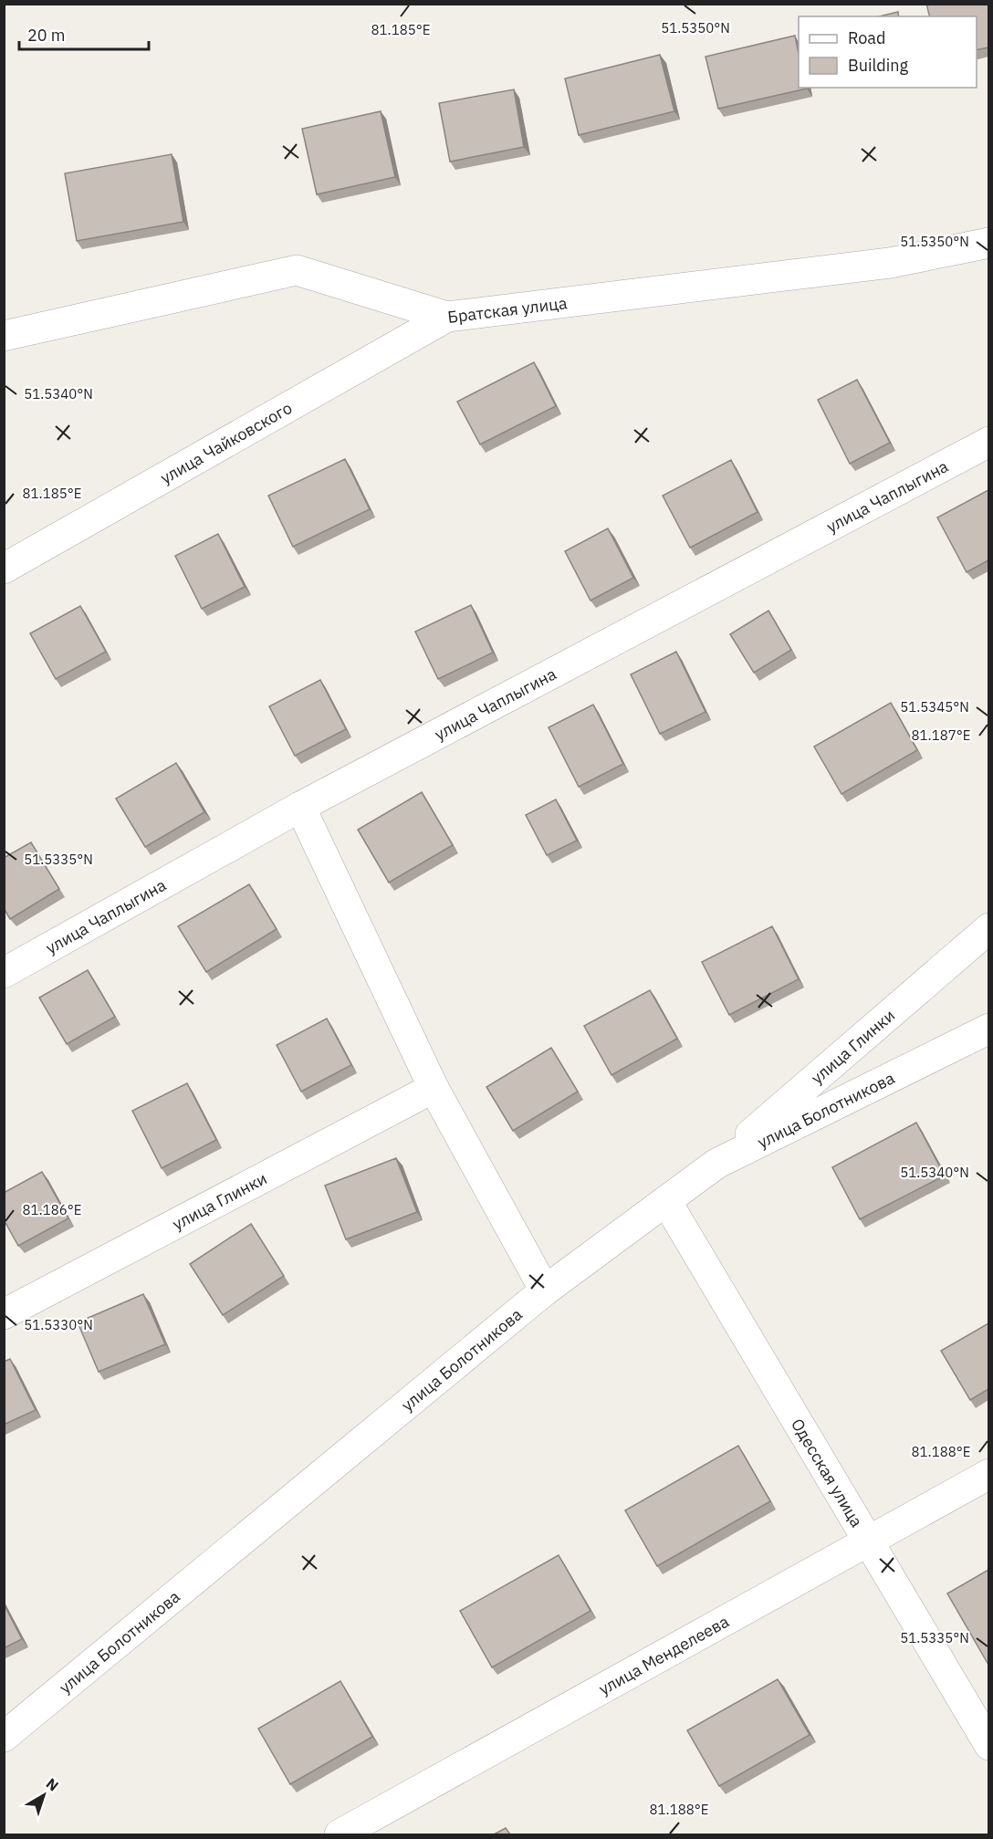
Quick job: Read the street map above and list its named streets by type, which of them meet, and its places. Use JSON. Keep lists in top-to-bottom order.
{
  "streets": {
    "street": [
      "Братская улица",
      "улица Чайковского",
      "улица Чаплыгина",
      "улица Глинки",
      "улица Болотникова",
      "Одесская улица",
      "улица Менделеева"
    ]
  },
  "crossings": [
    ["Братская улица", "улица Чайковского"],
    ["улица Глинки", "улица Болотникова"],
    ["улица Болотникова", "Одесская улица"],
    ["Одесская улица", "улица Менделеева"]
  ],
  "legend": ["Road", "Building"],
  "scale_bar": "20 m",
  "north": "top right",
  "coordinates": [
    "51.5350°N",
    "81.185°E",
    "51.5340°N",
    "51.5345°N",
    "81.187°E",
    "51.5335°N",
    "81.186°E",
    "51.5330°N",
    "81.188°E"
  ]
}
